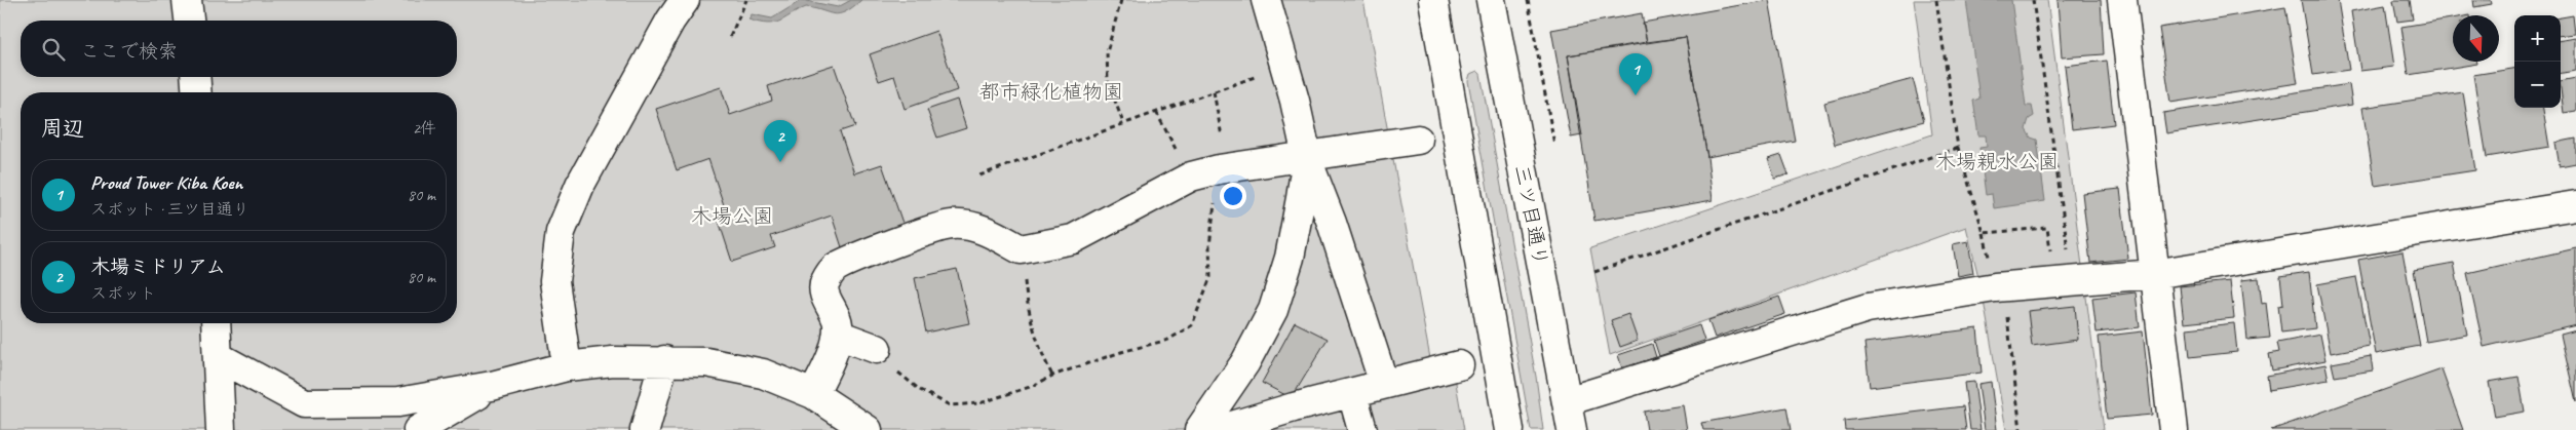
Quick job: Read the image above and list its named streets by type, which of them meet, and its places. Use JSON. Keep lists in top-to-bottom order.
{
  "streets": {
    "street": ["三ツ目通り"]
  },
  "parks": ["都市緑化植物園", "木場親水公園", "木場公園"],
  "north": "bottom",
  "page": {
    "map_buttons": ["+", "−"],
    "search": "ここで検索",
    "pins": ["1", "2"],
    "heading": ["周辺", "2件"],
    "list": [
      {
        "mark": "1",
        "name": "Proud Tower Kiba Koen",
        "note": "スポット · 三ツ目通り",
        "value": "80 m"
      },
      {
        "mark": "2",
        "name": "木場ミドリアム",
        "note": "スポット",
        "value": "80 m"
      }
    ]
  }
}
